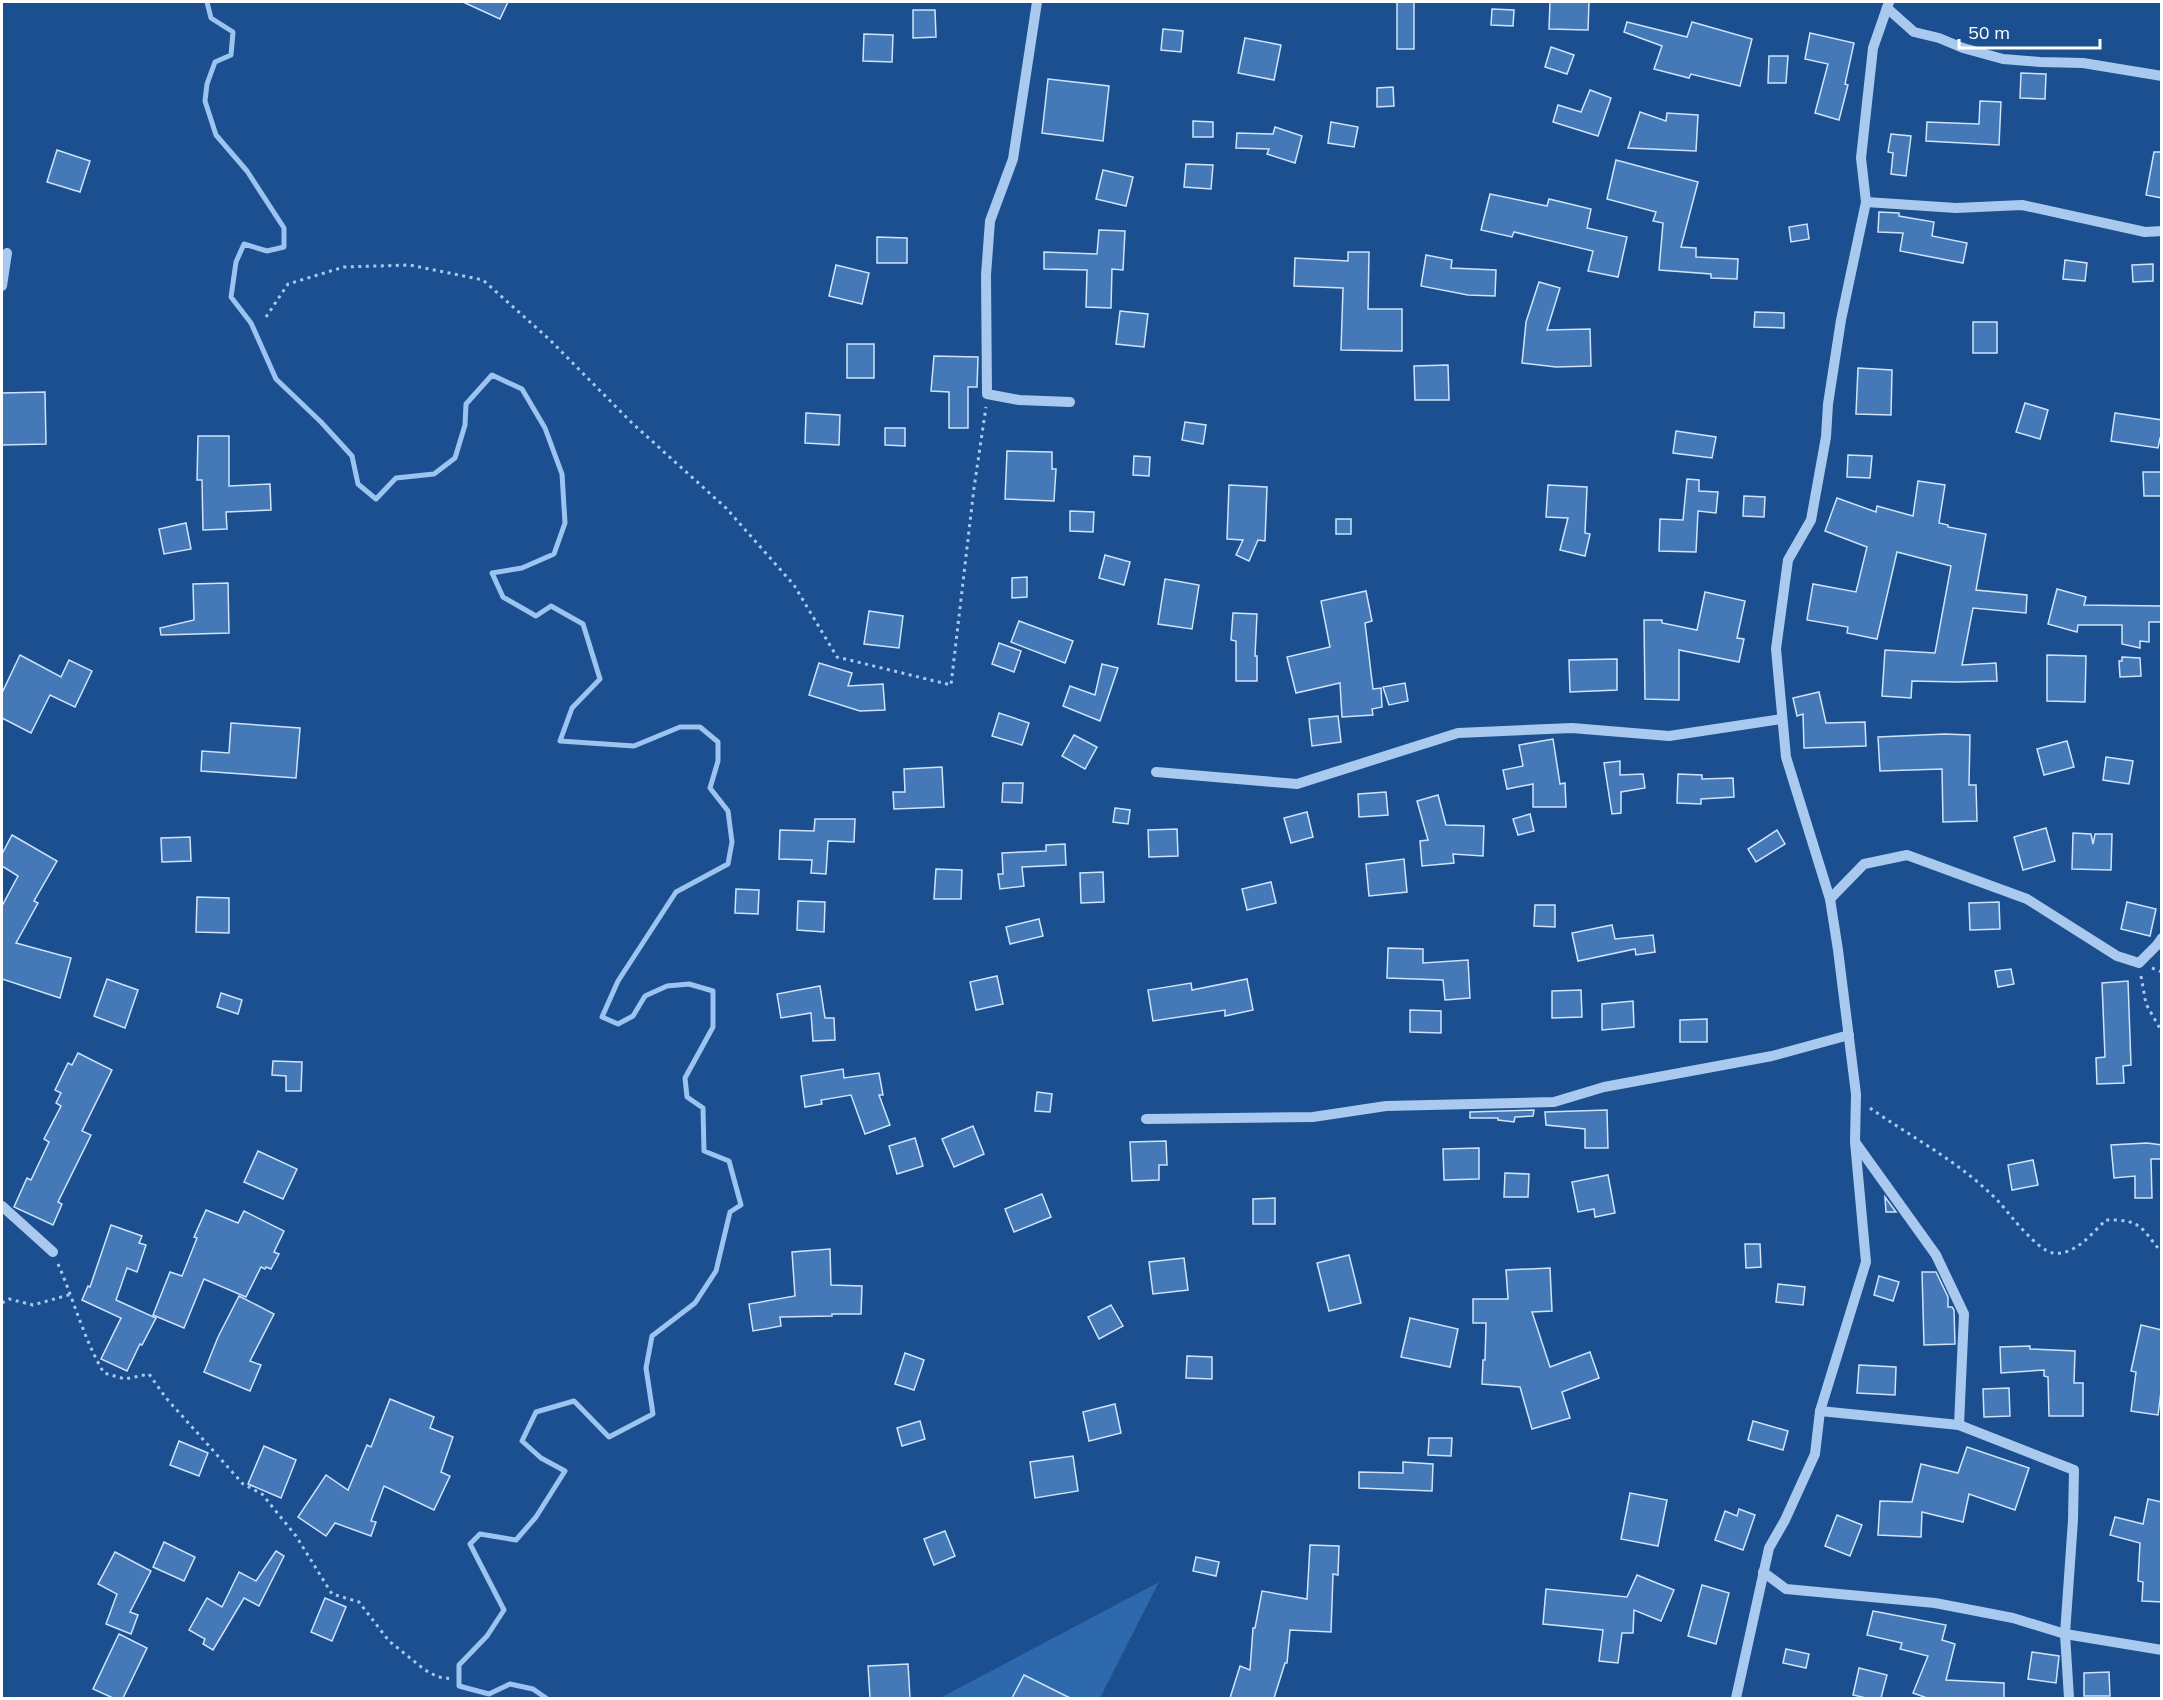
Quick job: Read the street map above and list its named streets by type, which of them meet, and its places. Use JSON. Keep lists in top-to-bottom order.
{
  "scale_bar": "50 m"
}
